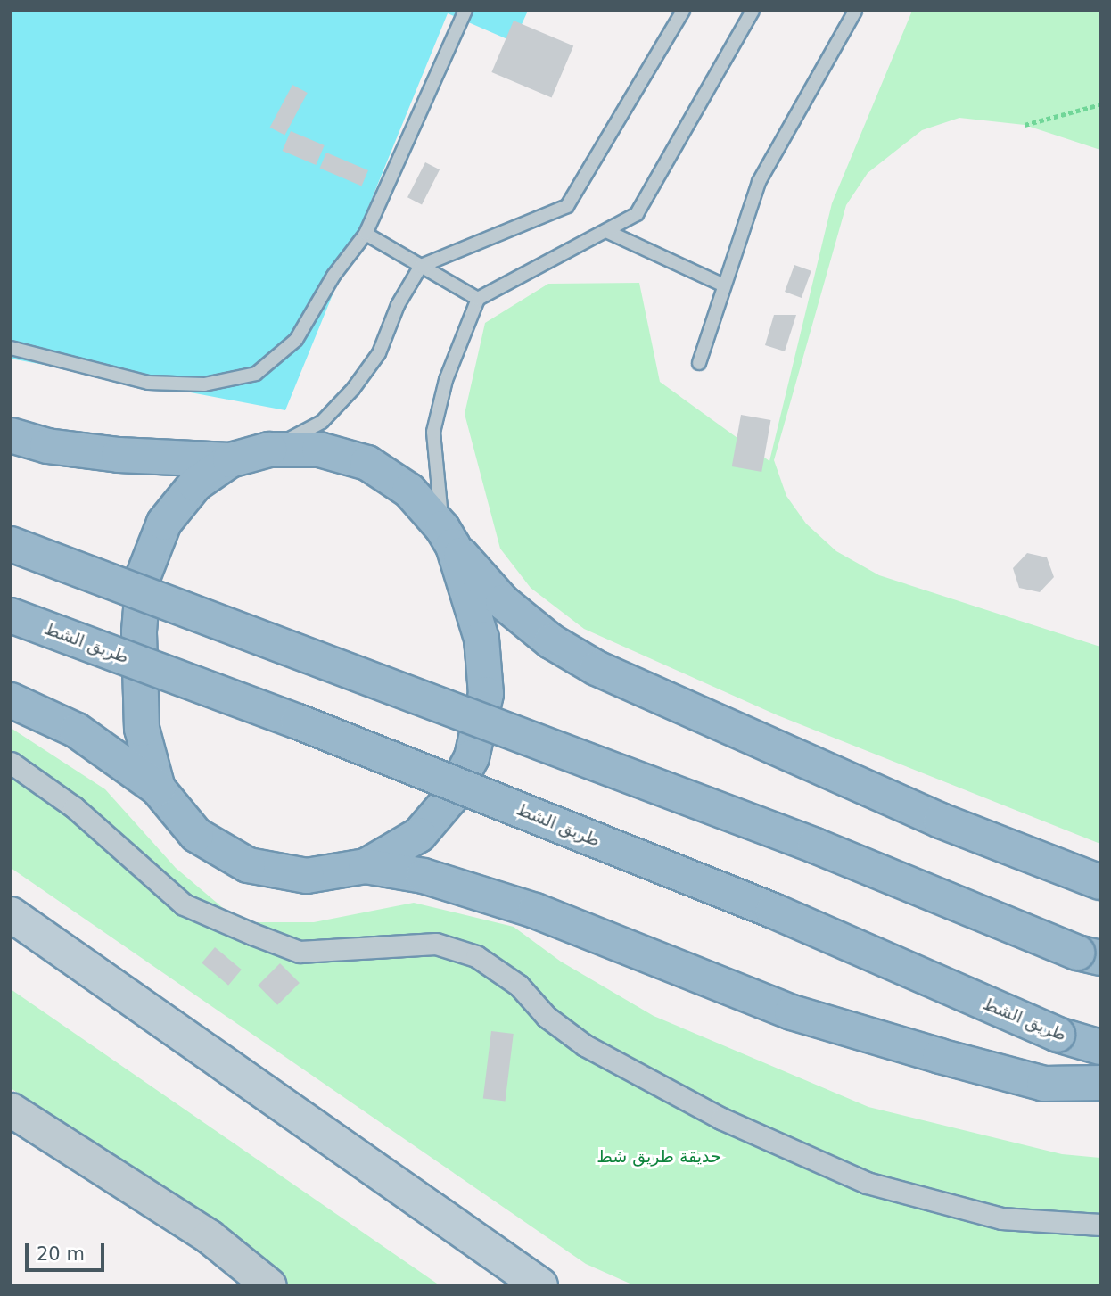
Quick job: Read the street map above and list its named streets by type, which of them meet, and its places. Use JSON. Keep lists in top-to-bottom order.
{
  "streets": {
    "highway": ["طريق الشط"]
  },
  "parks": ["حديقة طريق شط"],
  "scale_bar": "20 m"
}
